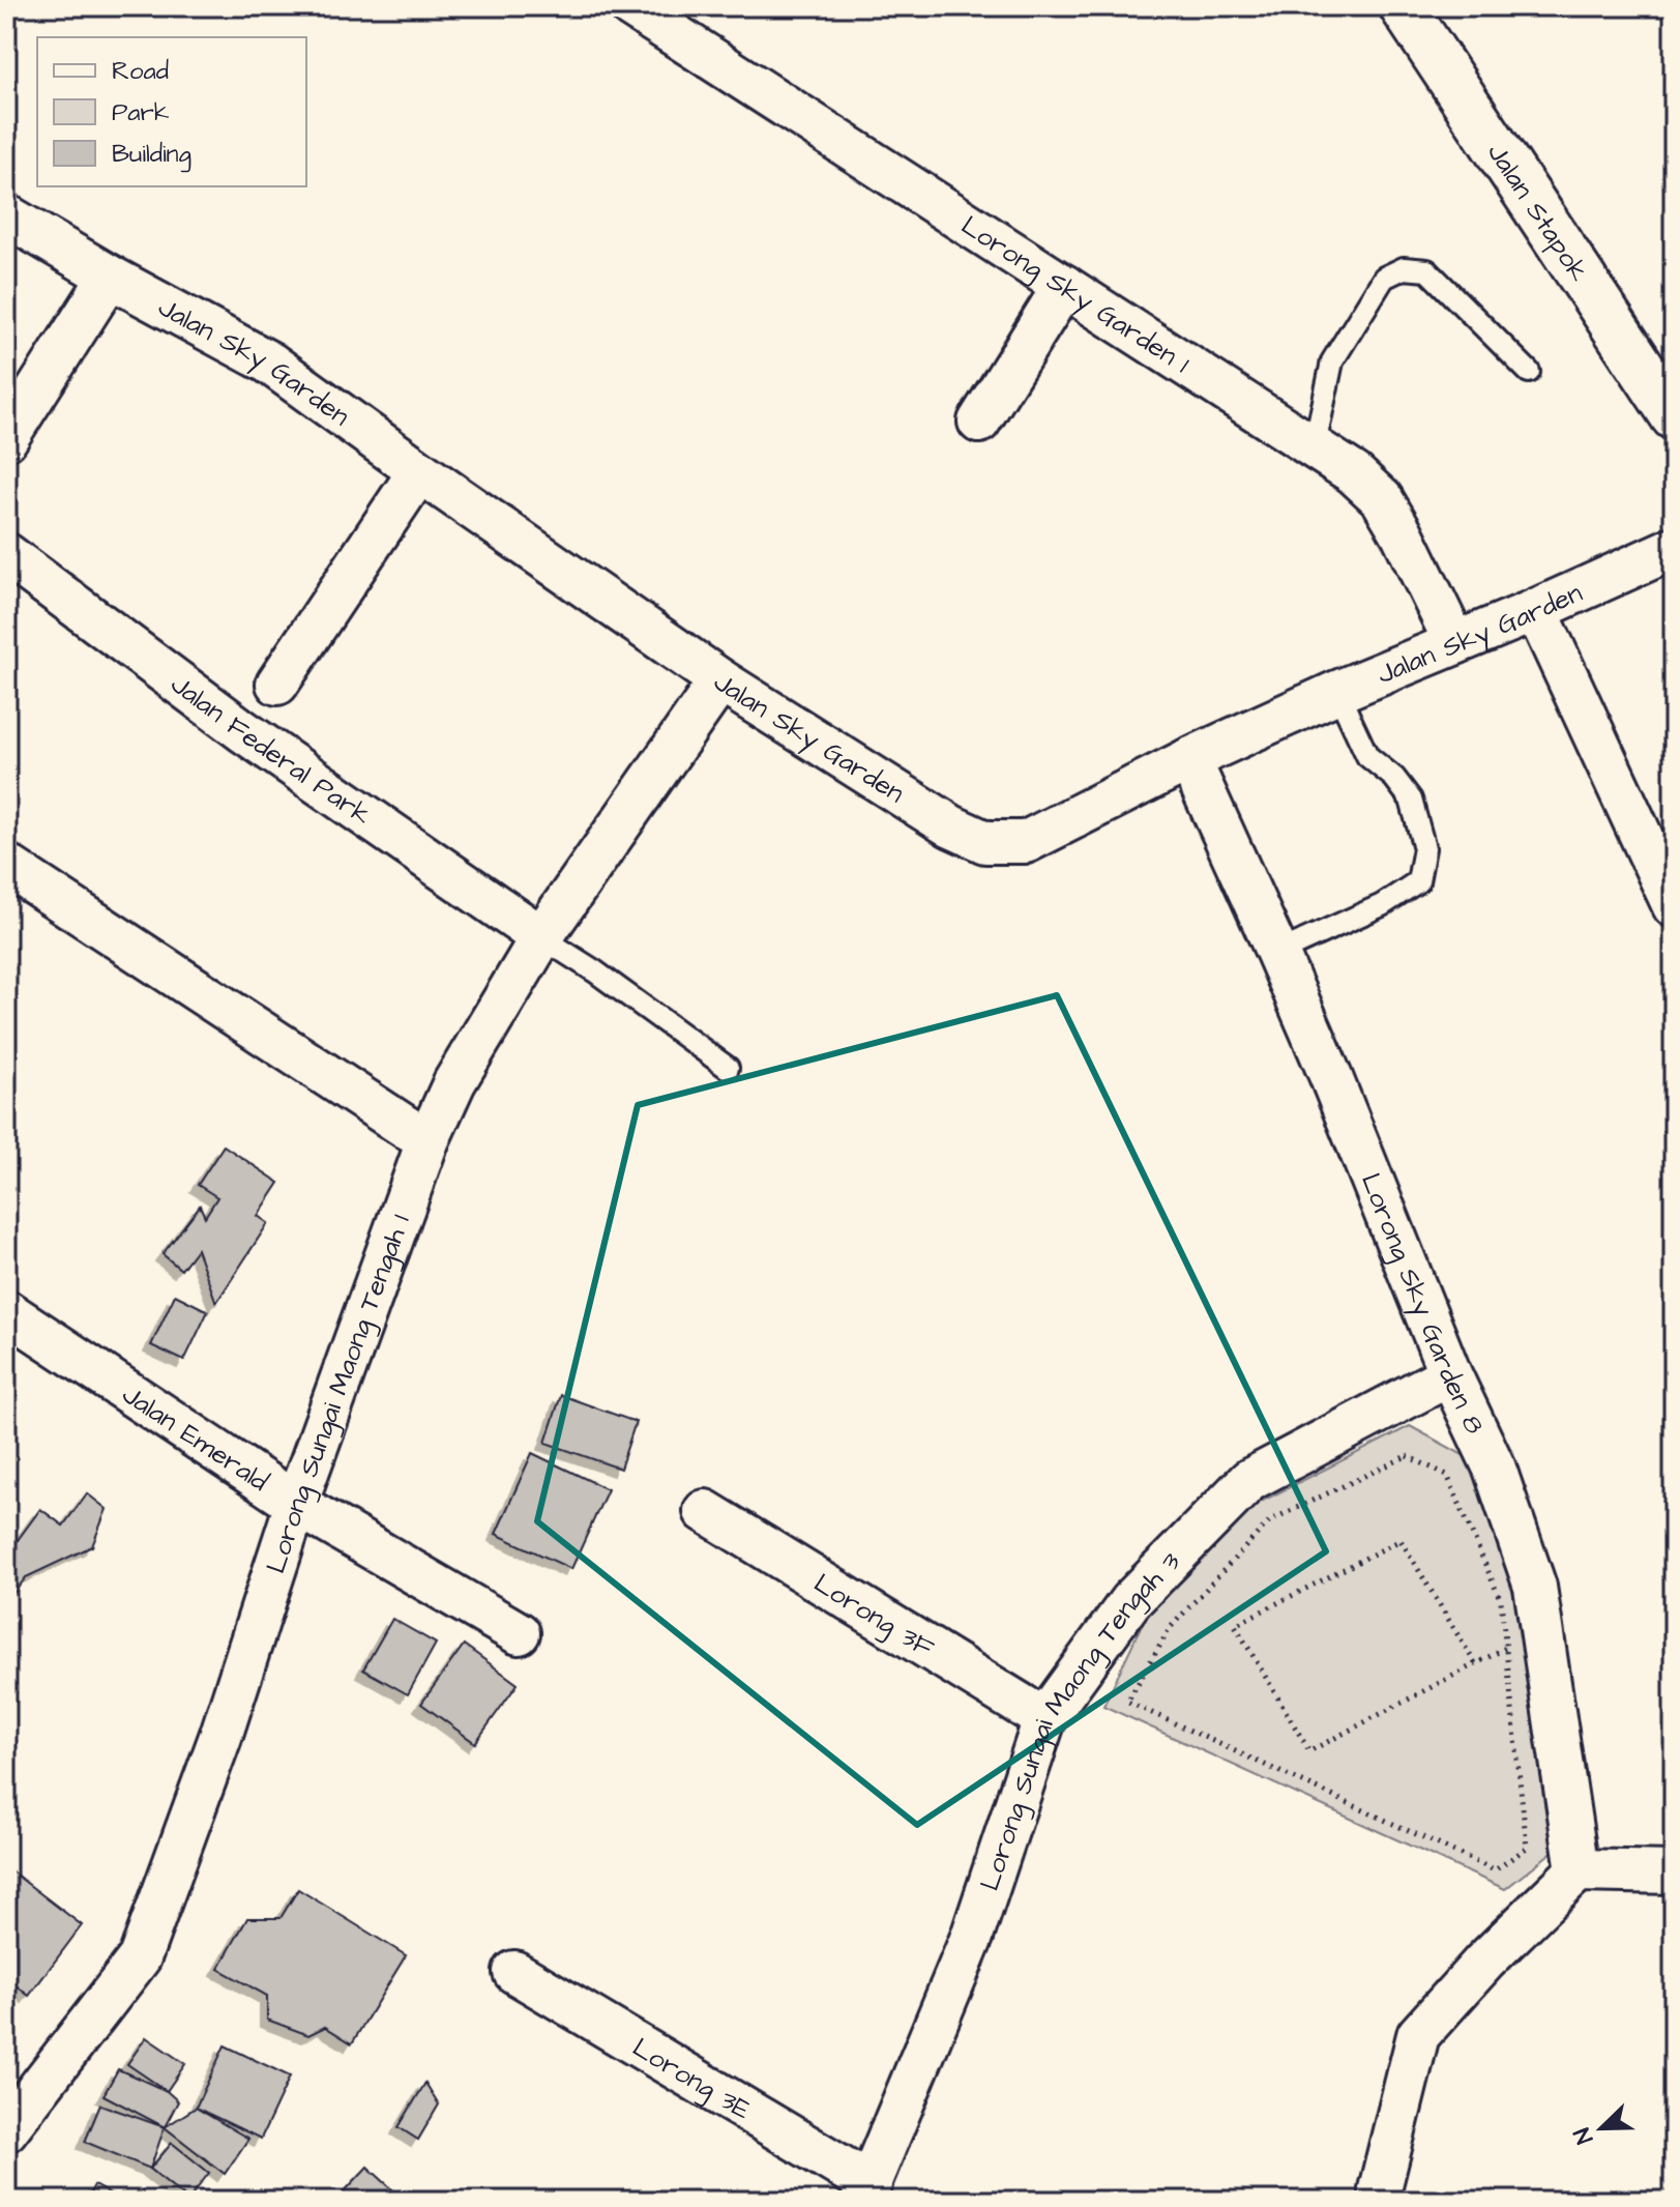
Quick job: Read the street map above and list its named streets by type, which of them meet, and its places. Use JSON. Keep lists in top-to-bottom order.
{
  "streets": {
    "main road": ["Jalan Stapok"],
    "street": [
      "Lorong Sky Garden 1",
      "Jalan Sky Garden",
      "Jalan Federal Park",
      "Lorong Sky Garden 8",
      "Lorong Sungai Maong Tengah 1",
      "Jalan Emerald",
      "Lorong 3F",
      "Lorong Sungai Maong Tengah 3",
      "Lorong 3E"
    ]
  },
  "crossings": [
    ["Lorong Sky Garden 1", "Jalan Sky Garden"],
    ["Jalan Sky Garden", "Lorong Sky Garden 8"],
    ["Jalan Sky Garden", "Lorong Sungai Maong Tengah 1"],
    ["Jalan Federal Park", "Lorong Sungai Maong Tengah 1"],
    ["Lorong Sky Garden 8", "Lorong Sungai Maong Tengah 3"],
    ["Lorong Sungai Maong Tengah 1", "Jalan Emerald"],
    ["Lorong 3F", "Lorong Sungai Maong Tengah 3"],
    ["Lorong Sungai Maong Tengah 3", "Lorong 3E"]
  ],
  "legend": ["Road", "Park", "Building"],
  "north": "bottom left"
}
